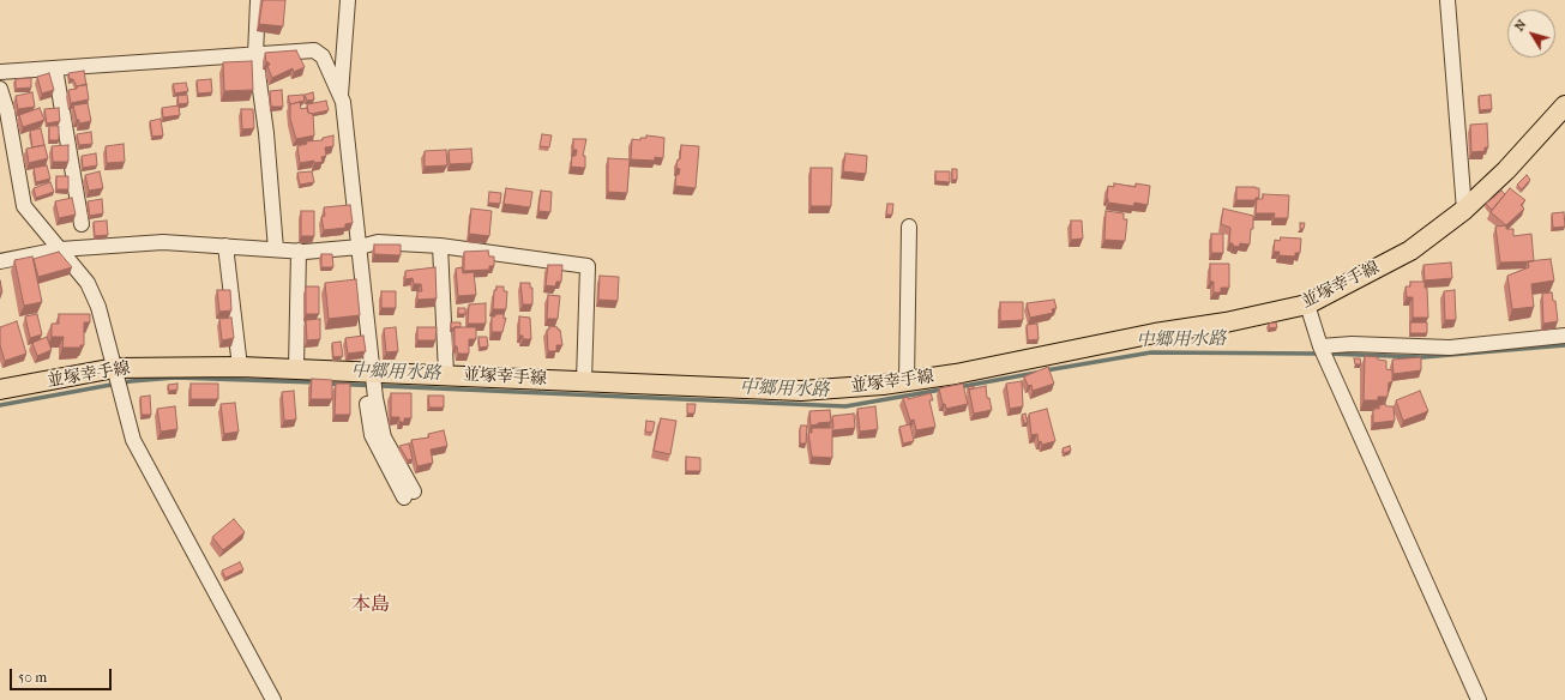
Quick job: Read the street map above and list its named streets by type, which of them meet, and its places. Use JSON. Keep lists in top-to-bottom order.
{
  "streets": {
    "main road": ["並塚幸手線"]
  },
  "districts": ["本島"],
  "water": ["中郷用水路"],
  "scale_bar": "50 m",
  "north": "top left"
}
